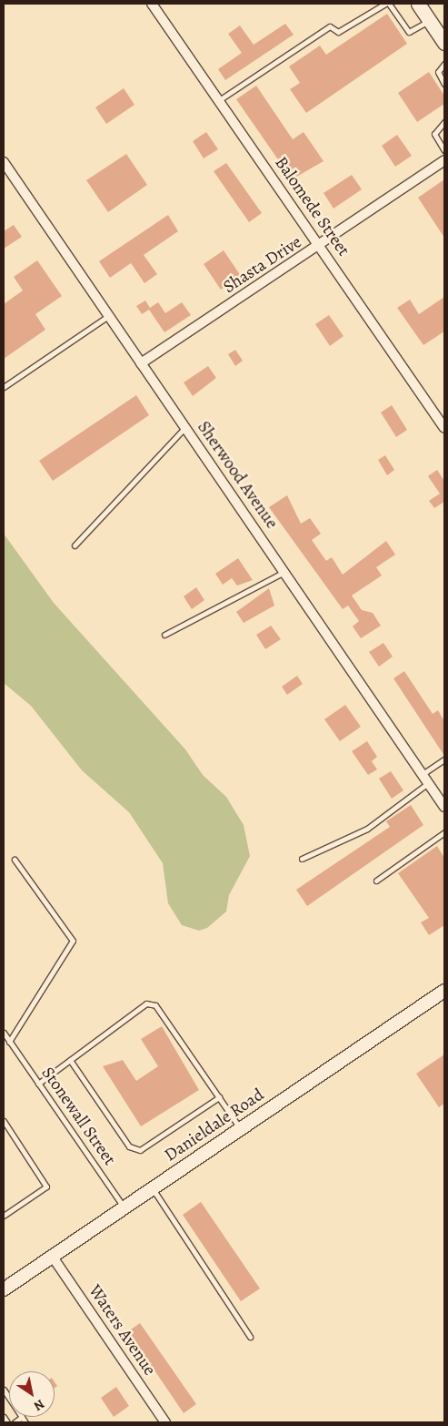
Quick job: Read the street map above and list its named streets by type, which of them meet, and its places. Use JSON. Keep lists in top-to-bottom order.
{
  "streets": {
    "street": [
      "Balomede Street",
      "Shasta Drive",
      "Sherwood Avenue",
      "Danieldale Road",
      "Waters Avenue"
    ],
    "lane": ["Stonewall Street"]
  },
  "crossings": [
    ["Balomede Street", "Shasta Drive"],
    ["Shasta Drive", "Sherwood Avenue"],
    ["Stonewall Street", "Danieldale Road"],
    ["Danieldale Road", "Waters Avenue"]
  ],
  "north": "bottom right"
}
